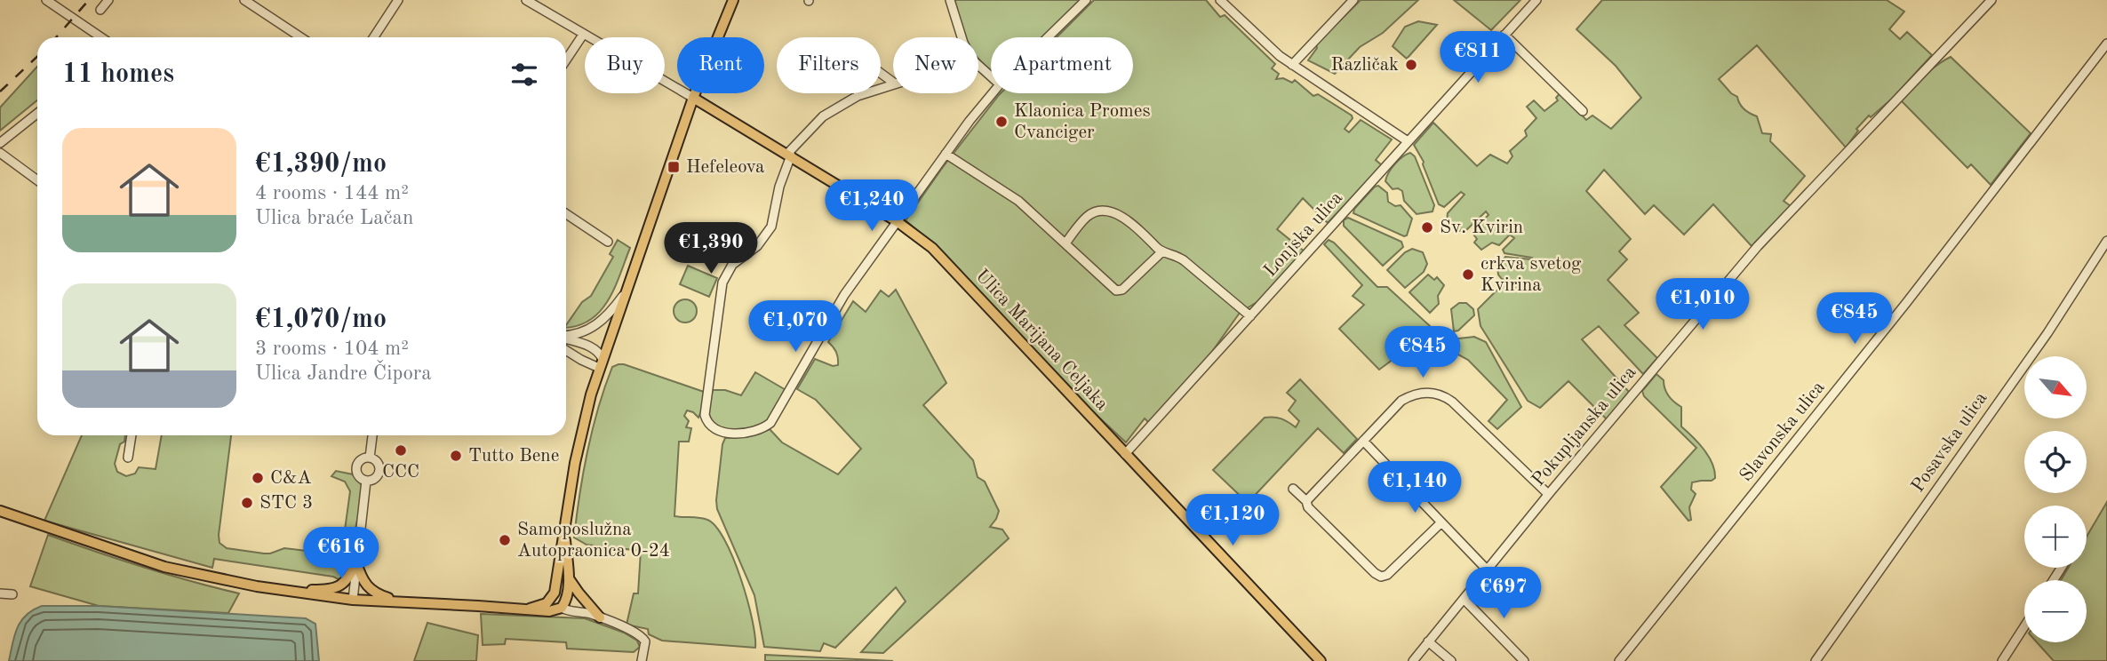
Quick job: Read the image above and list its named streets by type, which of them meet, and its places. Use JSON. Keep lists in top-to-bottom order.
{
  "streets": {
    "main road": ["Ulica Marijana Celjaka"],
    "street": [
      "Lonjska ulica",
      "Pokupljanska ulica",
      "Slavonska ulica",
      "Posavska ulica"
    ]
  },
  "crossings": [
    ["Lonjska ulica", "Ulica Marijana Celjaka"]
  ],
  "places": {
    "other": [
      "Različak",
      "Klaonica Promes Cvanciger",
      "Sv. Kvirin",
      "crkva svetog Kvirina",
      "CCC",
      "Tutto Bene",
      "C&A",
      "STC 3",
      "Samoposlužna Autopraonica 0-24"
    ],
    "transit": ["Hefeleova"]
  },
  "north": "bottom right",
  "page": {
    "price": [
      "€811",
      "€1,240",
      "€1,390",
      "€1,010",
      "€845",
      "€1,070",
      "€845",
      "€1,140",
      "€1,120",
      "€616",
      "€697"
    ],
    "chip": [
      "Buy",
      "Rent",
      "Filters",
      "New",
      "Apartment"
    ],
    "heading": "11 homes",
    "list": [
      {
        "name": "€1,390/mo",
        "note": "4 rooms · 144 m² · Ulica braće Lačan"
      },
      {
        "name": "€1,070/mo",
        "note": "3 rooms · 104 m² · Ulica Jandre Čipora"
      }
    ],
    "map_buttons": ["+", "−"]
  }
}
